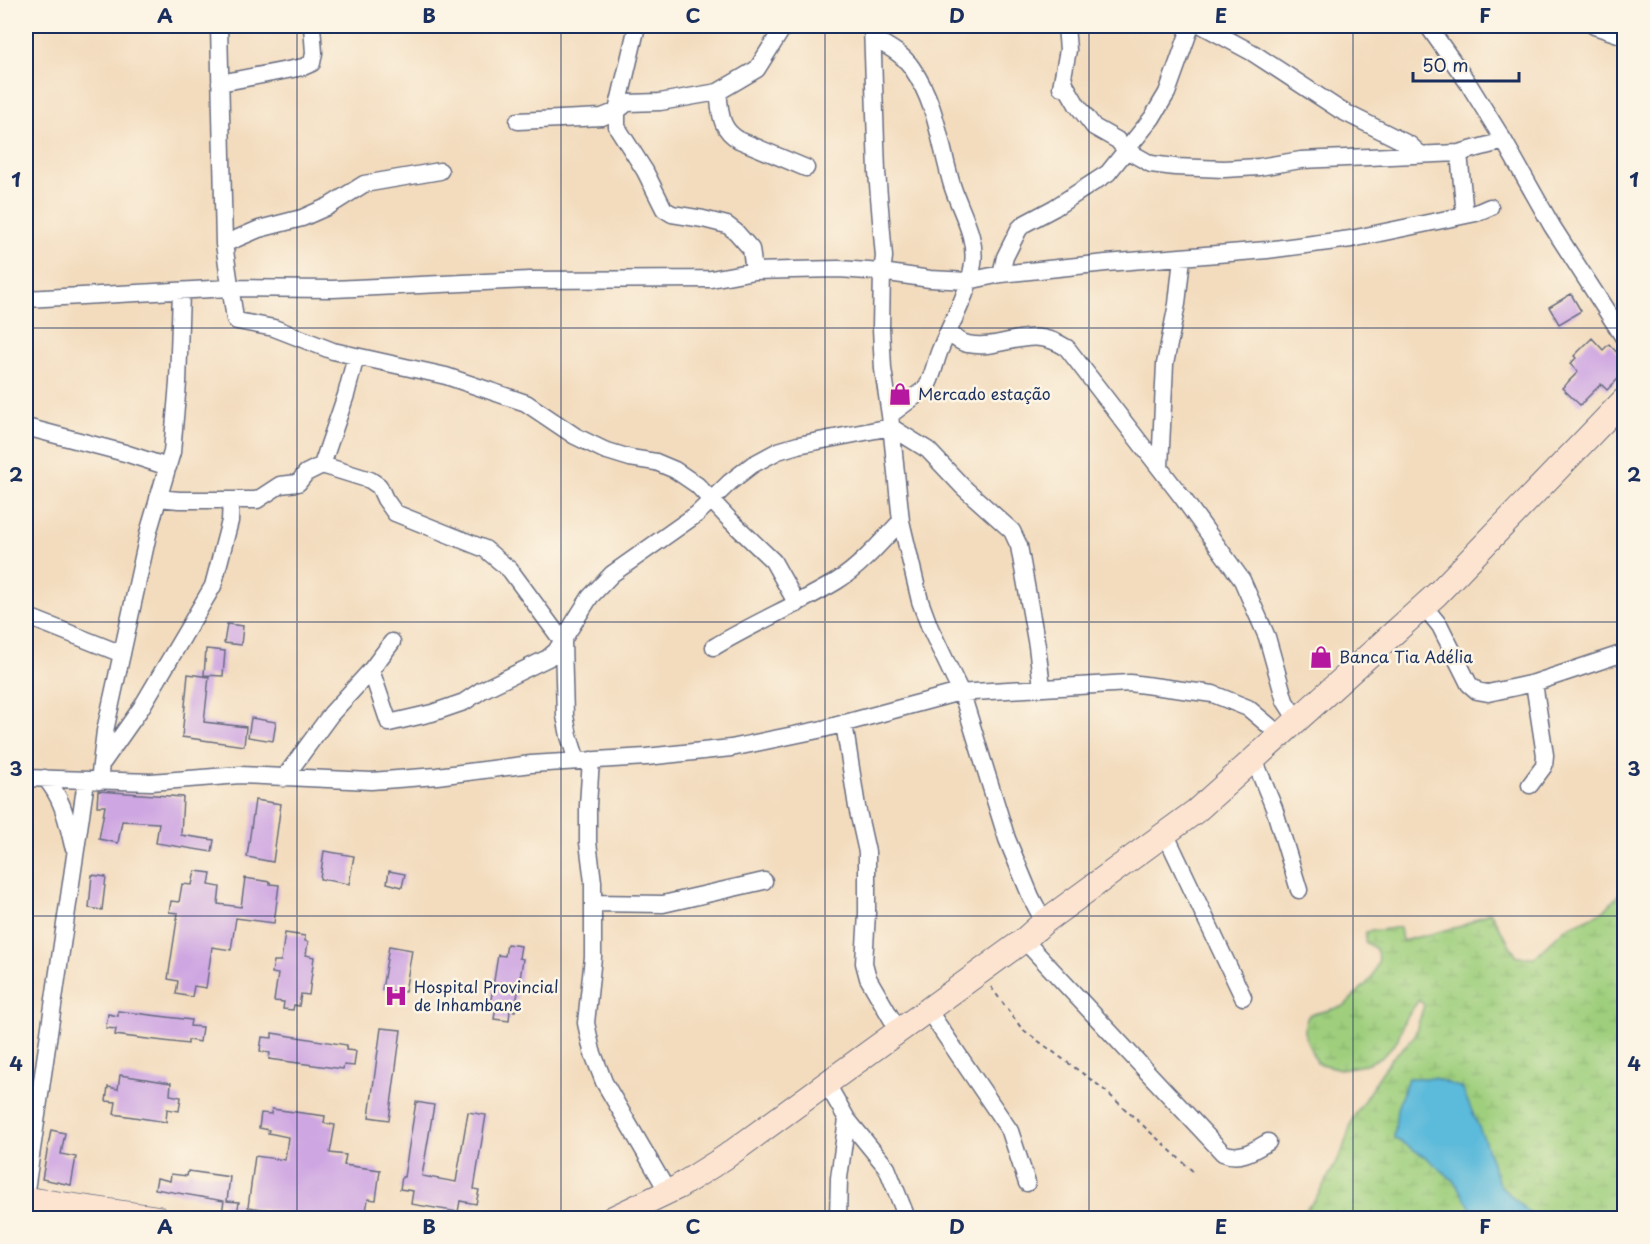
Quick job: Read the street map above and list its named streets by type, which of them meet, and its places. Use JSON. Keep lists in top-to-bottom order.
{
  "places": {
    "shop": ["Mercado estação", "Banca Tia Adélia"],
    "hospital": ["Hospital Provincial de Inhambane"]
  },
  "scale_bar": "50 m",
  "grid": {
    "columns": [
      "A",
      "B",
      "C",
      "D",
      "E",
      "F"
    ],
    "rows": [
      "1",
      "2",
      "3",
      "4"
    ]
  }
}
